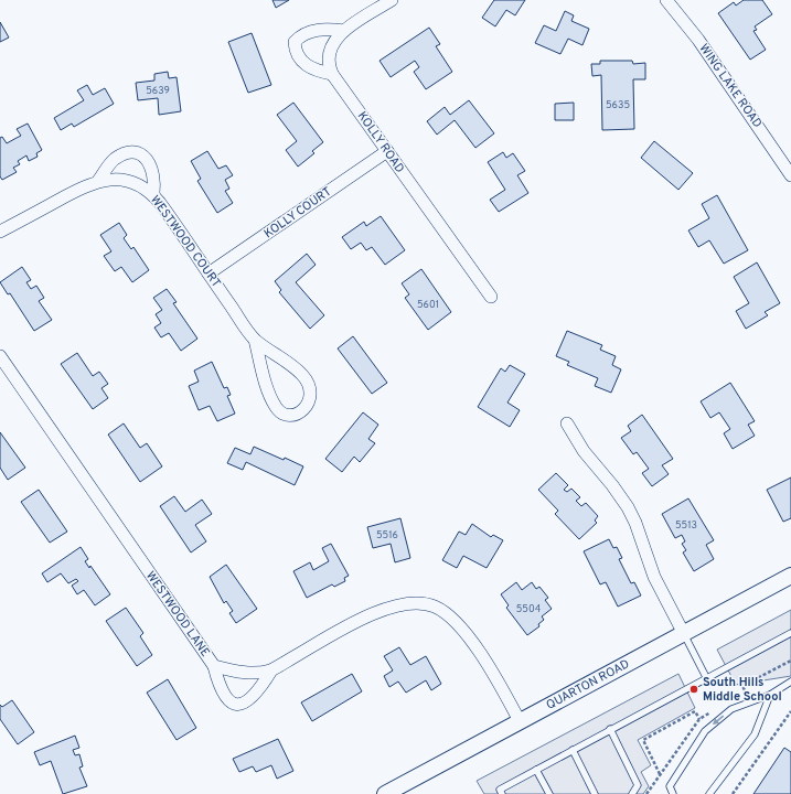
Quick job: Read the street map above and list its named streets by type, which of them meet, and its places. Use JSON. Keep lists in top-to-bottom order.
{
  "streets": {
    "street": [
      "WING LAKE ROAD",
      "KOLLY ROAD",
      "KOLLY COURT",
      "WESTWOOD COURT",
      "WESTWOOD LANE",
      "QUARTON ROAD"
    ]
  },
  "crossings": [
    ["KOLLY ROAD", "KOLLY COURT"],
    ["KOLLY COURT", "WESTWOOD COURT"],
    ["WESTWOOD LANE", "QUARTON ROAD"]
  ],
  "places": ["South Hills Middle School"],
  "house_numbers": [
    "5639",
    "5635",
    "5601",
    "5513",
    "5516",
    "5504"
  ]
}
